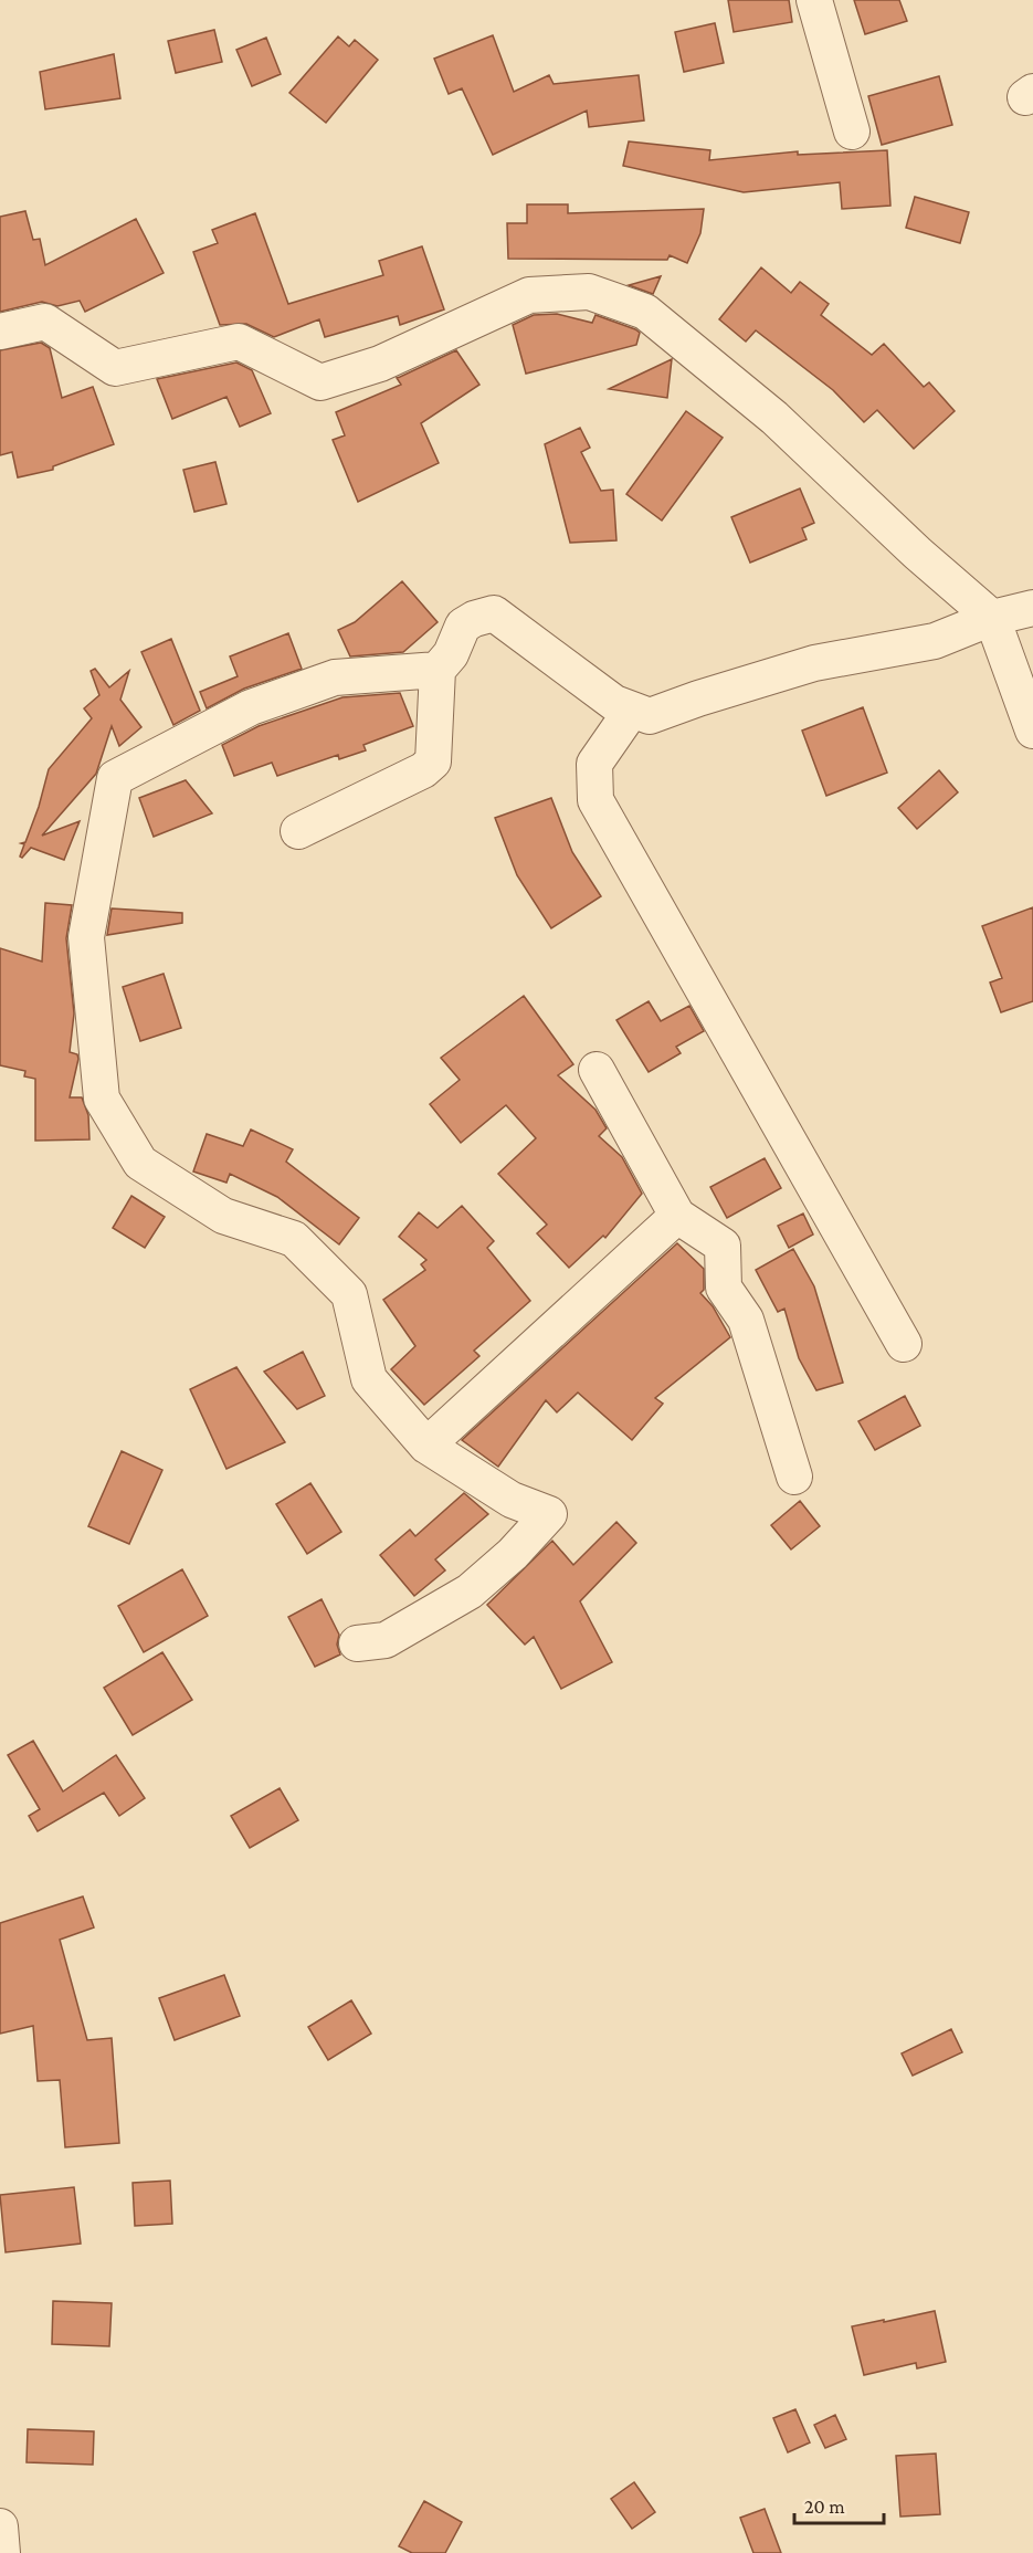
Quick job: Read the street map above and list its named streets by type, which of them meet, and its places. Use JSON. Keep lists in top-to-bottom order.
{
  "scale_bar": "20 m"
}
